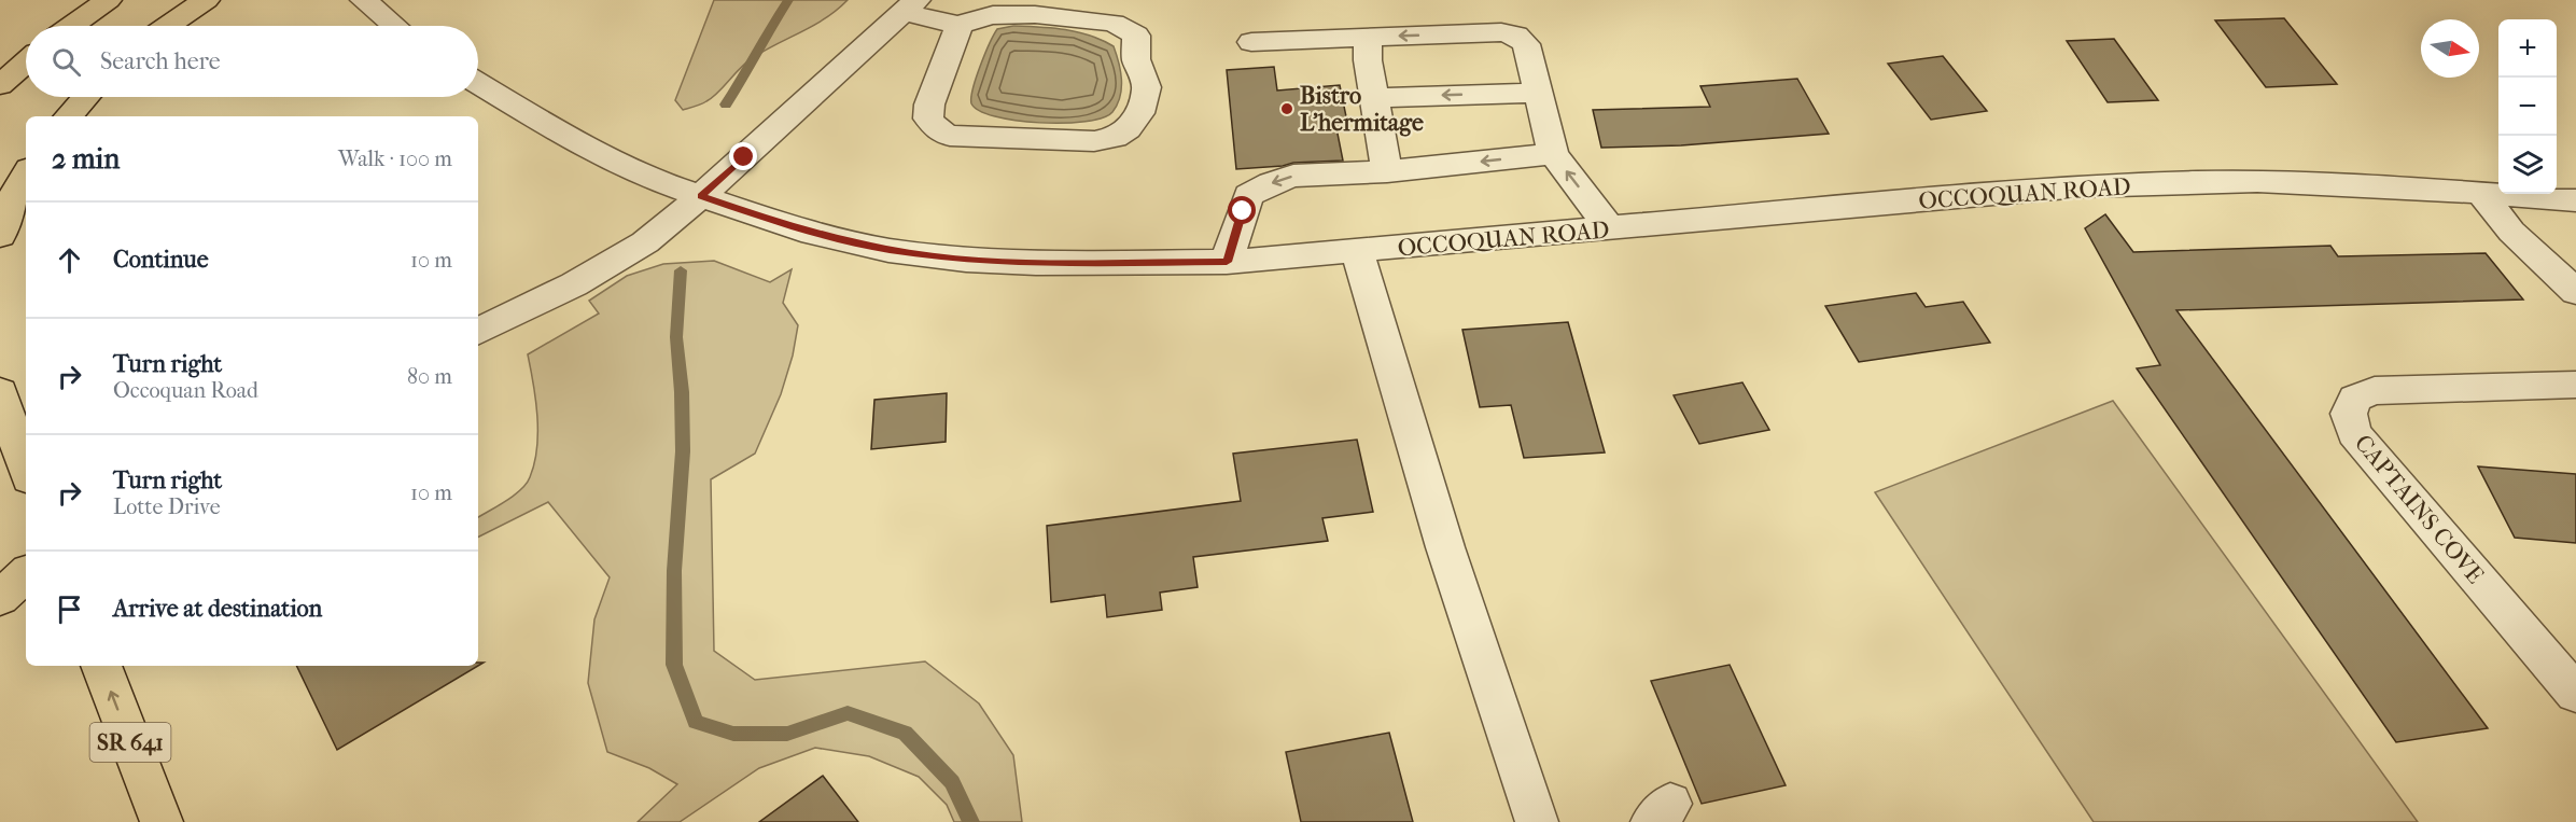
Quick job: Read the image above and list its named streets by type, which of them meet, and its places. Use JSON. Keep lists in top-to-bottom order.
{
  "streets": {
    "main road": ["SR 641"],
    "street": ["OCCOQUAN ROAD", "CAPTAINS COVE"]
  },
  "places": ["Bistro L'hermitage"],
  "north": "right",
  "page": {
    "map_buttons": ["+", "−"],
    "search": "Search here",
    "heading": ["2 min", "Walk · 100 m"],
    "list": [
      ["Continue", "10 m"],
      ["Turn right", "Occoquan Road", "80 m"],
      ["Turn right", "Lotte Drive", "10 m"],
      "Arrive at destination"
    ]
  }
}
